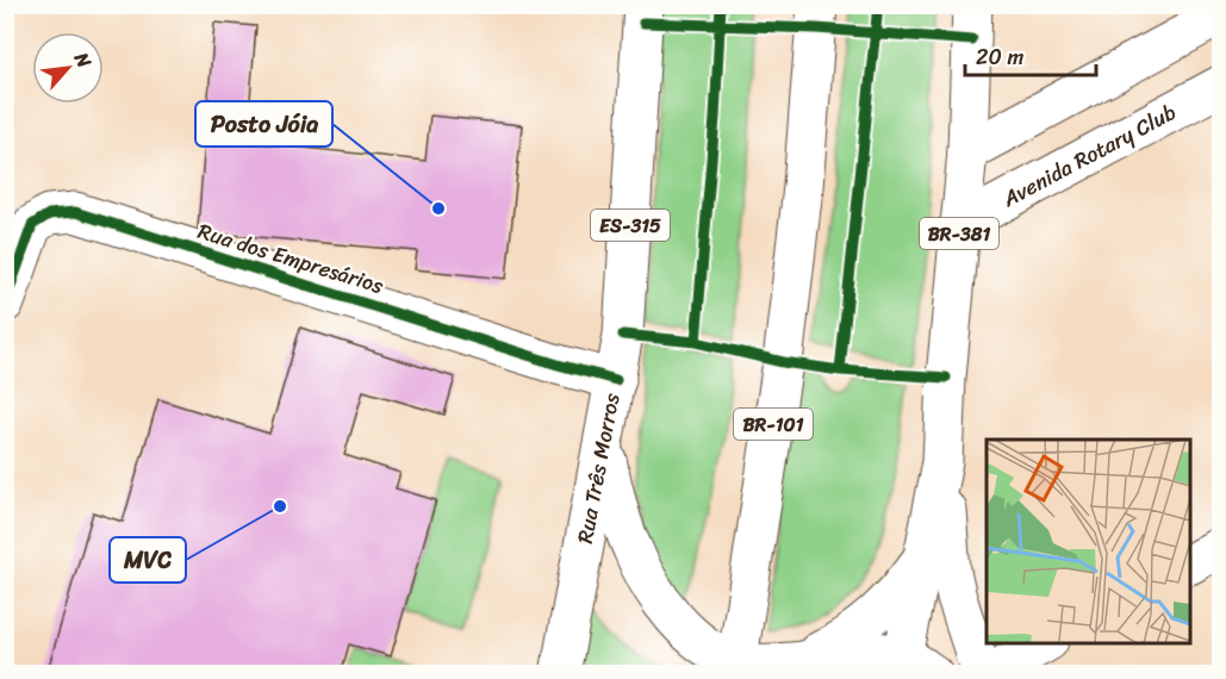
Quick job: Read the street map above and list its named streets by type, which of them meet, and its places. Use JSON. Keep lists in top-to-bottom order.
{
  "streets": {
    "main road": [
      "Avenida Rotary Club",
      "ES-315",
      "BR-381",
      "Rua dos Empresários",
      "BR-101",
      "Rua Três Morros"
    ]
  },
  "crossings": [
    ["Avenida Rotary Club", "BR-381"],
    ["Rua dos Empresários", "Rua Três Morros"]
  ],
  "places": ["Posto Jóia", "MVC"],
  "scale_bar": "20 m",
  "north": "top right"
}
